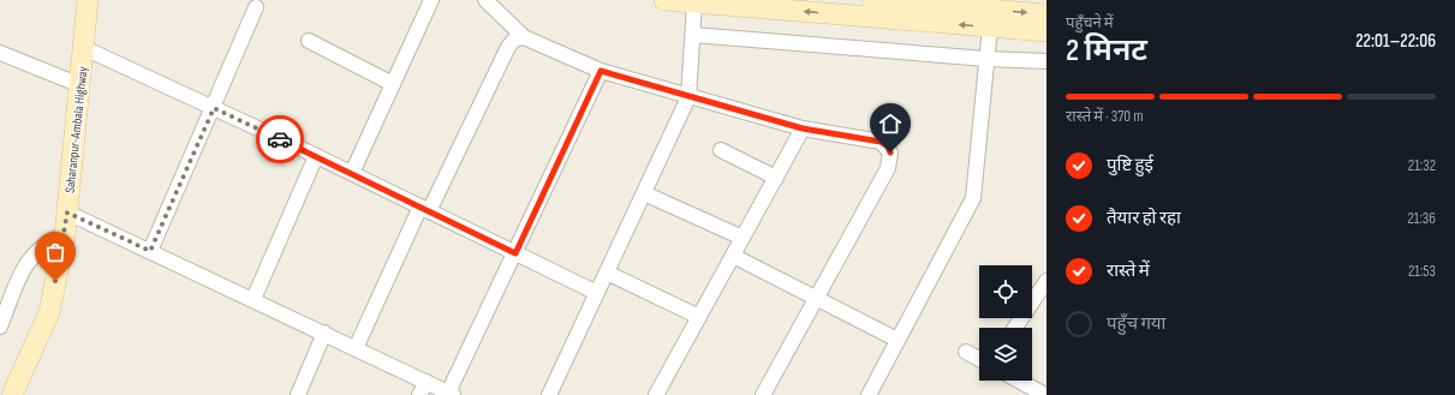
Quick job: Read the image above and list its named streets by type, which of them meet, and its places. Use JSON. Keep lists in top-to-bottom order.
{
  "streets": {
    "street": ["Saharanpur-Ambala Highway"]
  },
  "page": {
    "heading": ["2 मिनट", "पहुँचने में", "22:01–22:06"],
    "bar": "रास्ते में · 370 m",
    "list": [
      ["पुष्टि हुई", "21:32"],
      ["तैयार हो रहा", "21:36"],
      ["रास्ते में", "21:53"],
      "पहुँच गया"
    ]
  }
}
